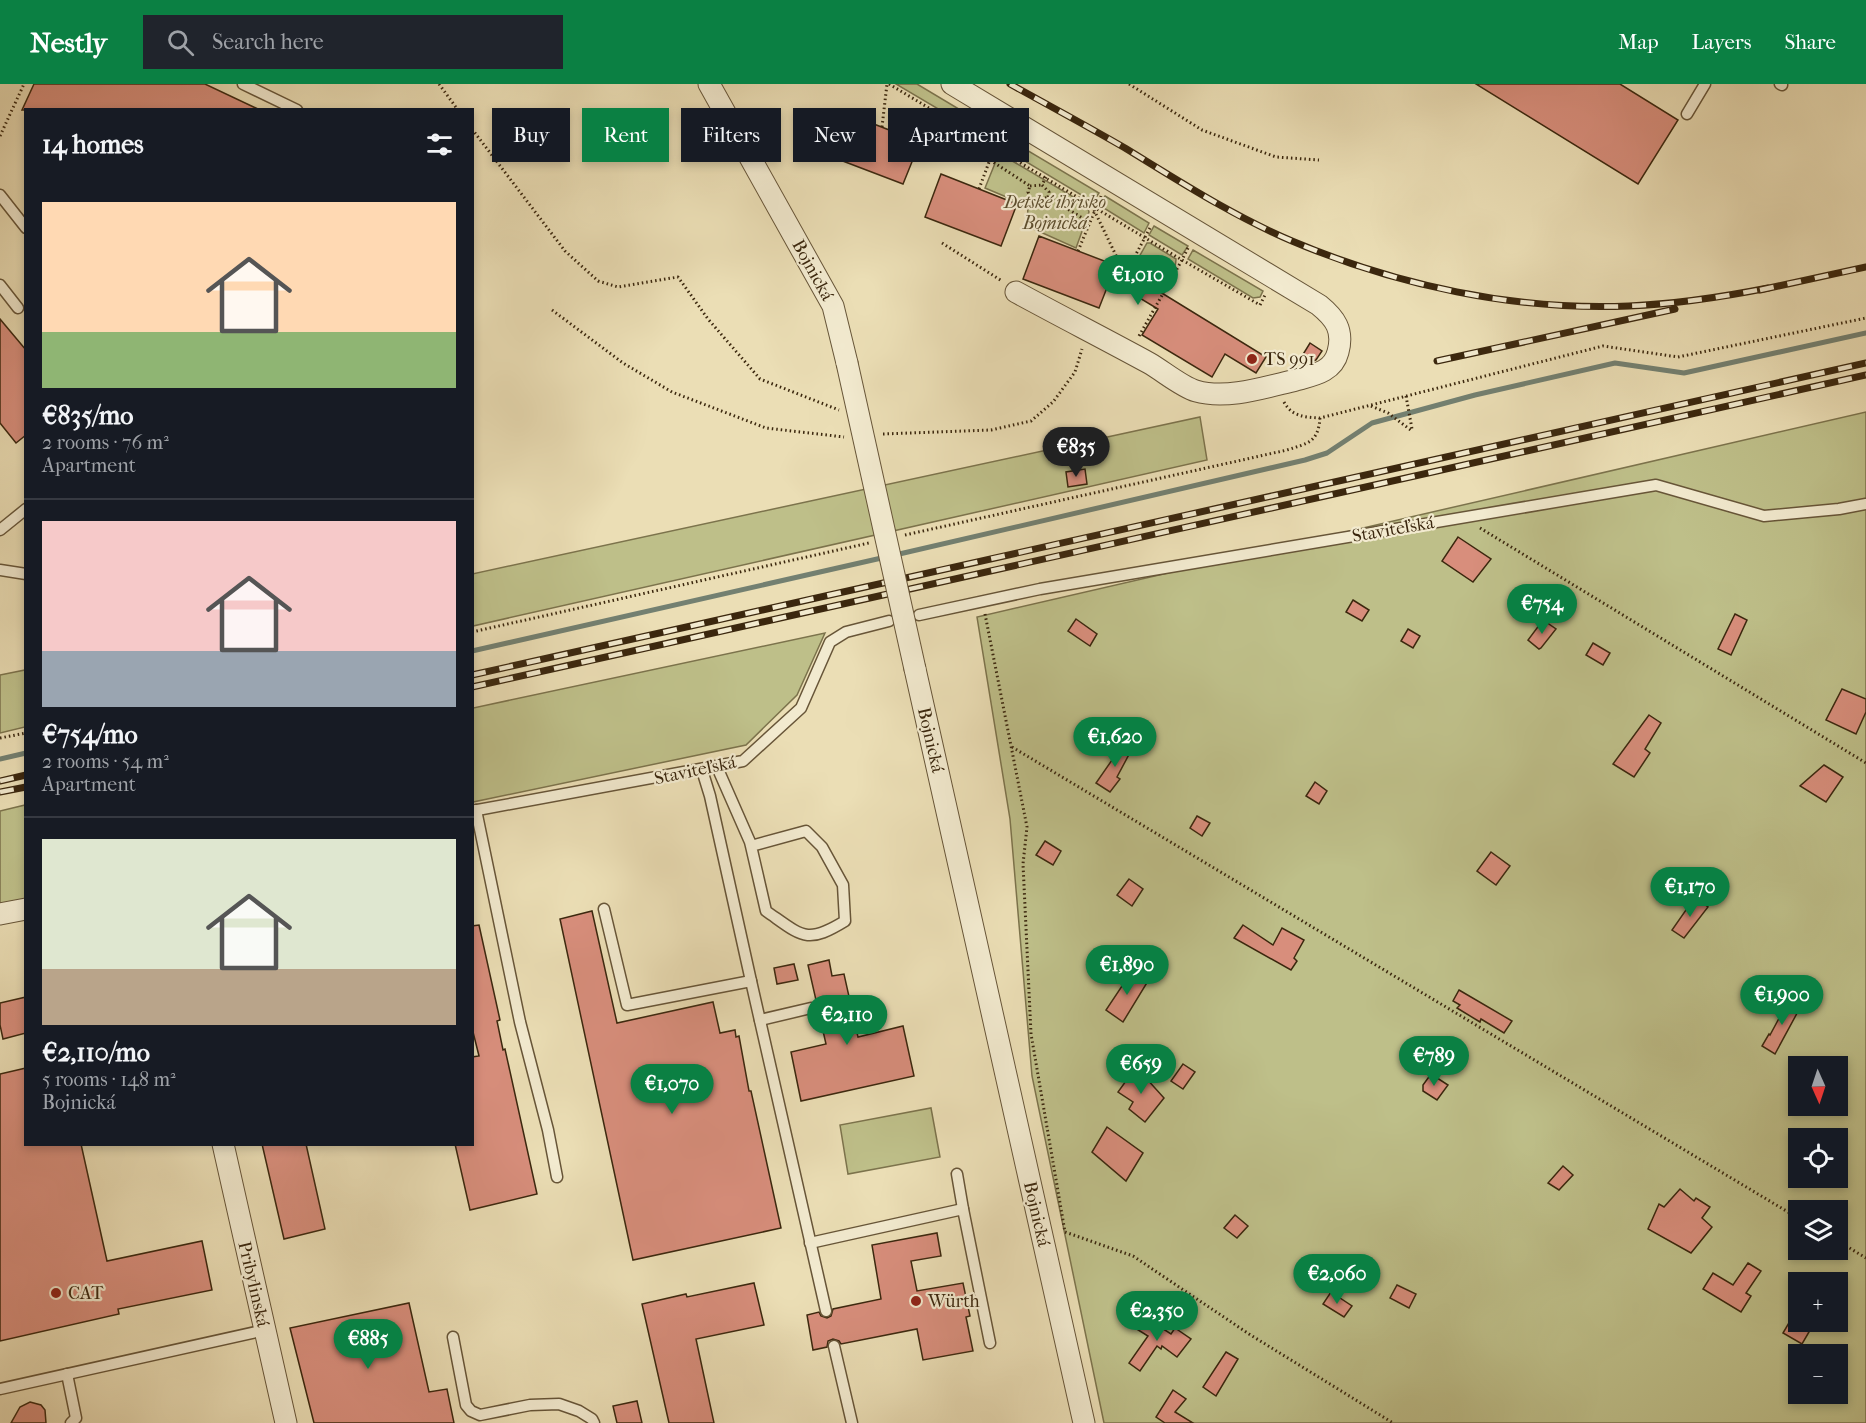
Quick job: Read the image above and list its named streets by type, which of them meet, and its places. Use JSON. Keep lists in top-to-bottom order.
{
  "streets": {
    "street": ["Bojnická", "Pribylinská"],
    "lane": ["Staviteľská"]
  },
  "parks": ["Detské ihrisko Bojnická"],
  "places": ["TS 991", "CAT", "Würth"],
  "north": "bottom",
  "page": {
    "header": "Nestly",
    "search": "Search here",
    "nav": ["Map", "Layers", "Share"],
    "chip": [
      "Buy",
      "Rent",
      "Filters",
      "New",
      "Apartment"
    ],
    "heading": "14 homes",
    "list": [
      {
        "name": "€835/mo",
        "note": "2 rooms · 76 m² · Apartment"
      },
      {
        "name": "€754/mo",
        "note": "2 rooms · 54 m² · Apartment"
      },
      {
        "name": "€2,110/mo",
        "note": "5 rooms · 148 m² · Bojnická"
      }
    ],
    "price": [
      "€1,010",
      "€835",
      "€754",
      "€1,620",
      "€1,170",
      "€1,890",
      "€1,900",
      "€2,110",
      "€789",
      "€659",
      "€1,070",
      "€2,060",
      "€2,350",
      "€885"
    ],
    "map_buttons": ["+", "−"]
  }
}
